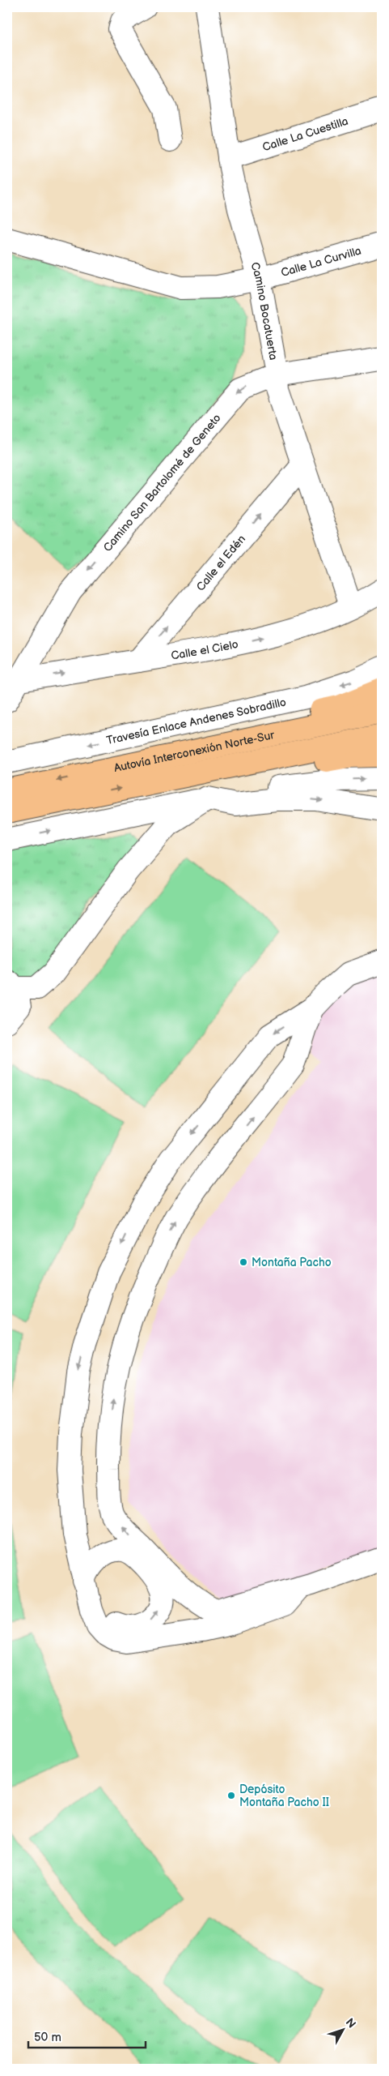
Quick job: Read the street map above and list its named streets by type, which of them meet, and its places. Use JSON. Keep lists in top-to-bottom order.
{
  "streets": {
    "highway": ["Autovía Interconexión Norte-Sur"],
    "street": [
      "Calle La Cuestilla",
      "Calle La Curvilla",
      "Camino Bocatuerta",
      "Camino San Bartolomé de Geneto",
      "Calle el Edén",
      "Calle el Cielo",
      "Travesía Enlace Andenes Sobradillo"
    ]
  },
  "crossings": [
    ["Calle La Cuestilla", "Camino Bocatuerta"],
    ["Calle La Curvilla", "Camino Bocatuerta"],
    ["Camino Bocatuerta", "Camino San Bartolomé de Geneto"],
    ["Camino Bocatuerta", "Calle el Edén"],
    ["Camino Bocatuerta", "Calle el Cielo"],
    ["Camino San Bartolomé de Geneto", "Calle el Cielo"],
    ["Calle el Edén", "Calle el Cielo"]
  ],
  "one_way": ["Camino San Bartolomé de Geneto", "Calle el Edén"],
  "places": ["Montaña Pacho", "Depósito Montaña Pacho II"],
  "scale_bar": "50 m",
  "north": "top right"
}
